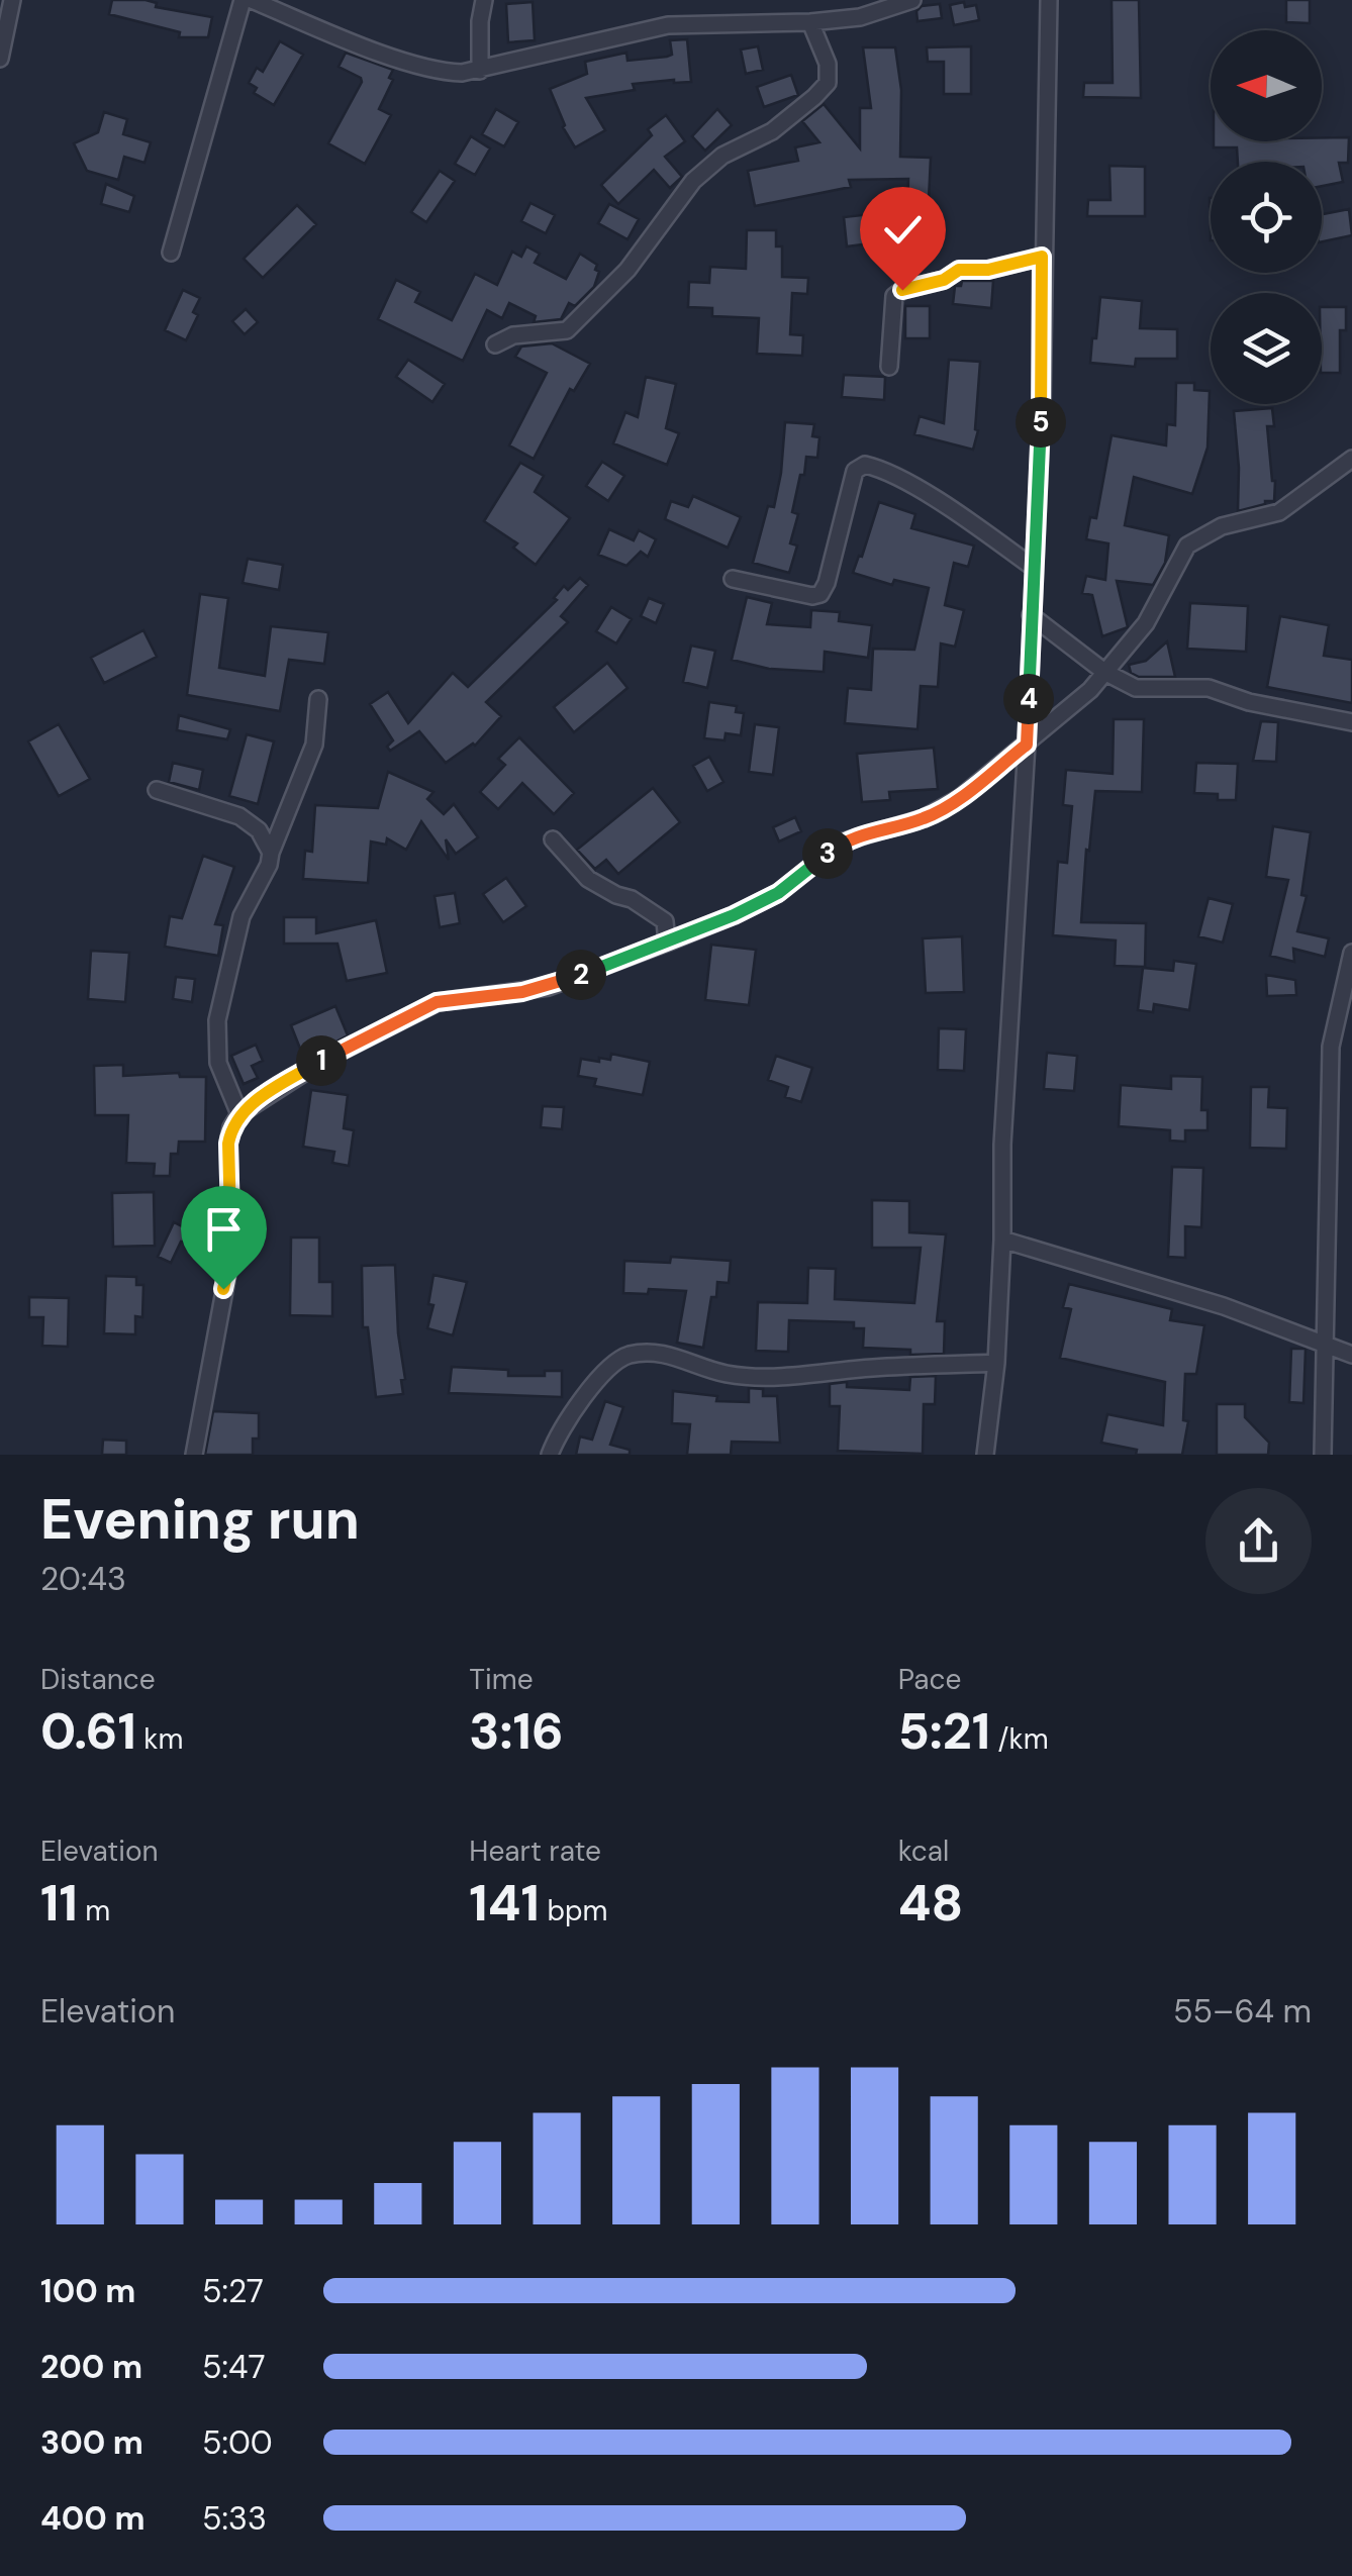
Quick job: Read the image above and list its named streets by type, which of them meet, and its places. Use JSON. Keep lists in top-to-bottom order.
{
  "north": "left",
  "page": {
    "pins": [
      "5",
      "4",
      "3",
      "2",
      "1"
    ],
    "heading": ["Evening run", "20:43"],
    "stats": [
      ["Distance", "0.61 km"],
      ["Time", "3:16"],
      ["Pace", "5:21 /km"],
      ["Elevation", "11 m"],
      ["Heart rate", "141 bpm"],
      ["kcal", "48"]
    ],
    "chart": ["Elevation", "55–64 m"],
    "list": [
      {
        "name": "100 m",
        "note": "5:27"
      },
      {
        "name": "200 m",
        "note": "5:47"
      },
      {
        "name": "300 m",
        "note": "5:00"
      },
      {
        "name": "400 m",
        "note": "5:33"
      }
    ]
  }
}
